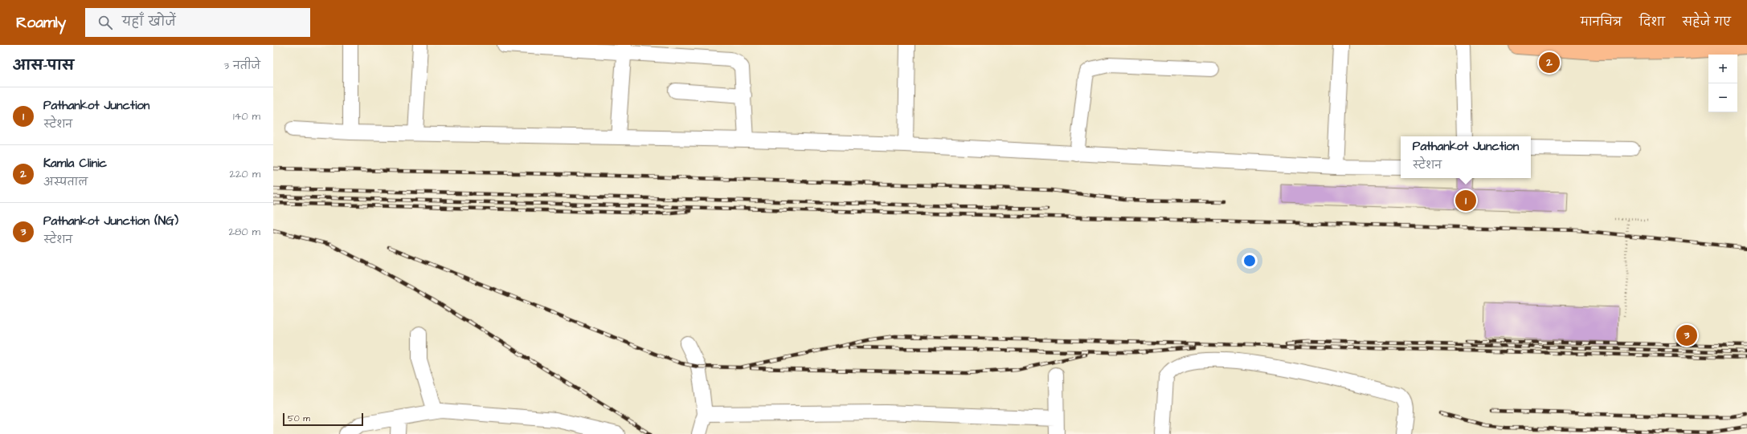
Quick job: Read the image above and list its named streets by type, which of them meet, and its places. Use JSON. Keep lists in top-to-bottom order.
{
  "scale_bar": "50 m",
  "page": {
    "header": "Roamly",
    "search": "यहाँ खोजें",
    "nav": ["मानचित्र", "दिशा", "सहेजे गए"],
    "heading": ["आस-पास", "3 नतीजे"],
    "pins": ["2", "1", "3"],
    "map_buttons": ["+", "−"],
    "list": [
      {
        "mark": "1",
        "name": "Pathankot Junction",
        "note": "स्टेशन",
        "value": "140 m"
      },
      {
        "mark": "2",
        "name": "Kamla Clinic",
        "note": "अस्पताल",
        "value": "220 m"
      },
      {
        "mark": "3",
        "name": "Pathankot Junction (NG)",
        "note": "स्टेशन",
        "value": "280 m"
      }
    ],
    "popup": ["Pathankot Junction", "स्टेशन"],
    "scale": "50 m"
  }
}
